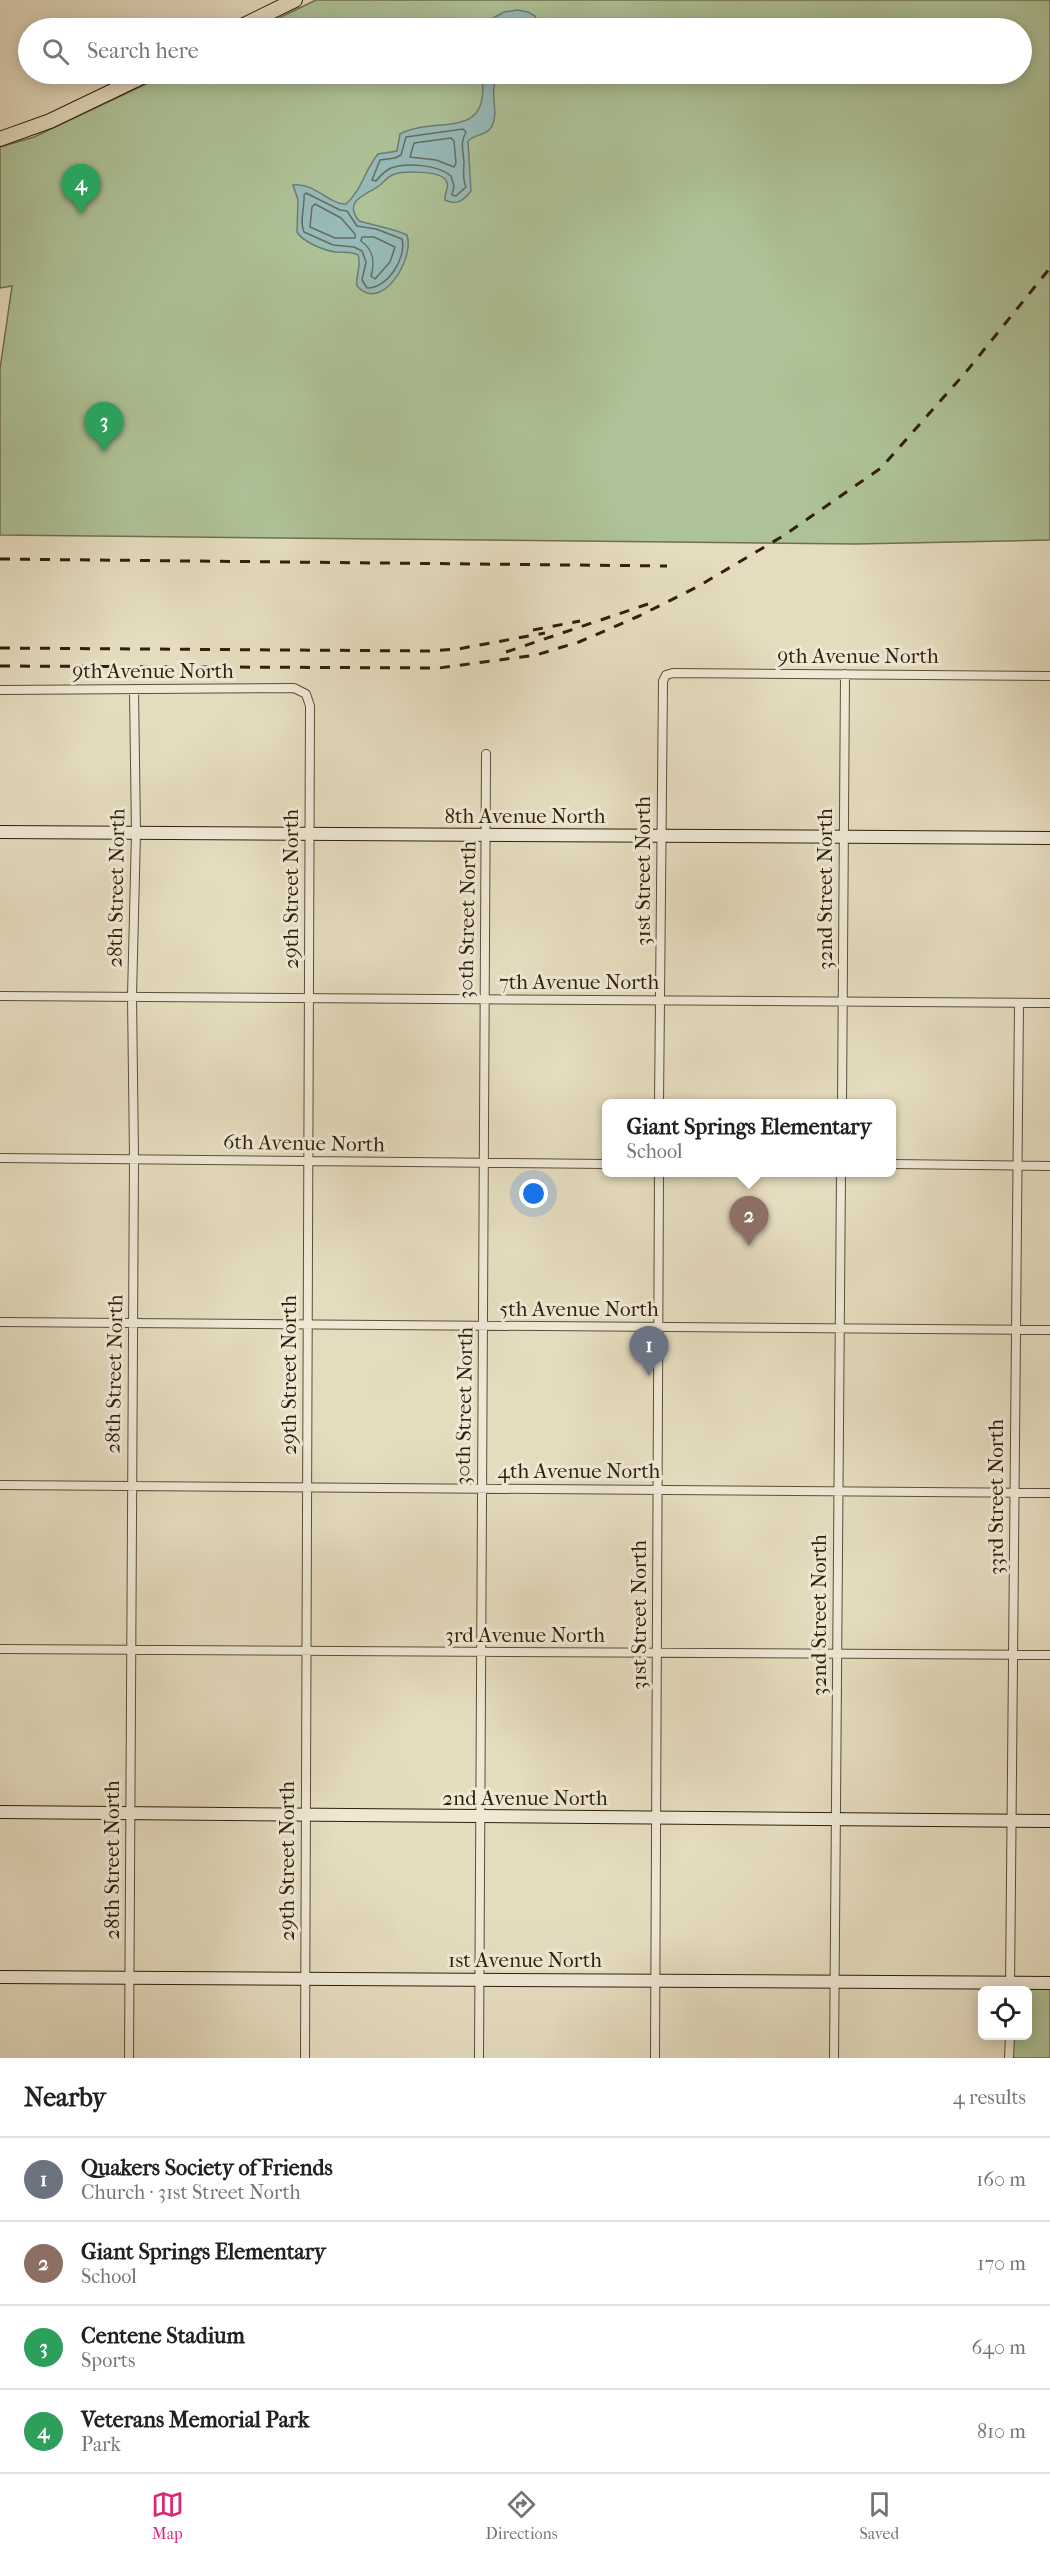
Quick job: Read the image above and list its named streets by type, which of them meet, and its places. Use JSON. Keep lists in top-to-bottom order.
{
  "streets": {
    "main road": ["8th Avenue North", "2nd Avenue North", "1st Avenue North"],
    "street": [
      "9th Avenue North",
      "31st Street North",
      "28th Street North",
      "29th Street North",
      "32nd Street North",
      "30th Street North",
      "7th Avenue North",
      "6th Avenue North",
      "5th Avenue North",
      "4th Avenue North",
      "33rd Street North",
      "3rd Avenue North"
    ]
  },
  "crossings": [
    ["9th Avenue North", "31st Street North"],
    ["9th Avenue North", "28th Street North"],
    ["9th Avenue North", "29th Street North"],
    ["9th Avenue North", "32nd Street North"],
    ["8th Avenue North", "31st Street North"],
    ["8th Avenue North", "28th Street North"],
    ["8th Avenue North", "29th Street North"],
    ["8th Avenue North", "32nd Street North"],
    ["8th Avenue North", "30th Street North"],
    ["31st Street North", "7th Avenue North"],
    ["31st Street North", "5th Avenue North"],
    ["31st Street North", "4th Avenue North"],
    ["31st Street North", "3rd Avenue North"],
    ["31st Street North", "2nd Avenue North"],
    ["31st Street North", "1st Avenue North"],
    ["28th Street North", "7th Avenue North"],
    ["28th Street North", "6th Avenue North"],
    ["28th Street North", "5th Avenue North"],
    ["28th Street North", "4th Avenue North"],
    ["28th Street North", "3rd Avenue North"],
    ["28th Street North", "2nd Avenue North"],
    ["28th Street North", "1st Avenue North"],
    ["29th Street North", "7th Avenue North"],
    ["29th Street North", "6th Avenue North"],
    ["29th Street North", "5th Avenue North"],
    ["29th Street North", "4th Avenue North"],
    ["29th Street North", "3rd Avenue North"],
    ["29th Street North", "2nd Avenue North"],
    ["29th Street North", "1st Avenue North"],
    ["32nd Street North", "7th Avenue North"],
    ["32nd Street North", "5th Avenue North"],
    ["32nd Street North", "4th Avenue North"],
    ["32nd Street North", "3rd Avenue North"],
    ["32nd Street North", "2nd Avenue North"],
    ["32nd Street North", "1st Avenue North"],
    ["30th Street North", "7th Avenue North"],
    ["30th Street North", "6th Avenue North"],
    ["30th Street North", "5th Avenue North"],
    ["30th Street North", "4th Avenue North"],
    ["30th Street North", "3rd Avenue North"],
    ["30th Street North", "2nd Avenue North"],
    ["30th Street North", "1st Avenue North"],
    ["7th Avenue North", "33rd Street North"],
    ["5th Avenue North", "33rd Street North"],
    ["4th Avenue North", "33rd Street North"],
    ["33rd Street North", "3rd Avenue North"],
    ["33rd Street North", "2nd Avenue North"],
    ["33rd Street North", "1st Avenue North"]
  ],
  "page": {
    "search": "Search here",
    "pins": [
      "4",
      "3",
      "2",
      "1"
    ],
    "popup": ["Giant Springs Elementary", "School"],
    "heading": ["Nearby", "4 results"],
    "list": [
      {
        "mark": "1",
        "name": "Quakers Society of Friends",
        "note": "Church · 31st Street North",
        "value": "160 m"
      },
      {
        "mark": "2",
        "name": "Giant Springs Elementary",
        "note": "School",
        "value": "170 m"
      },
      {
        "mark": "3",
        "name": "Centene Stadium",
        "note": "Sports",
        "value": "640 m"
      },
      {
        "mark": "4",
        "name": "Veterans Memorial Park",
        "note": "Park",
        "value": "810 m"
      }
    ],
    "nav": ["Map", "Directions", "Saved"]
  }
}
